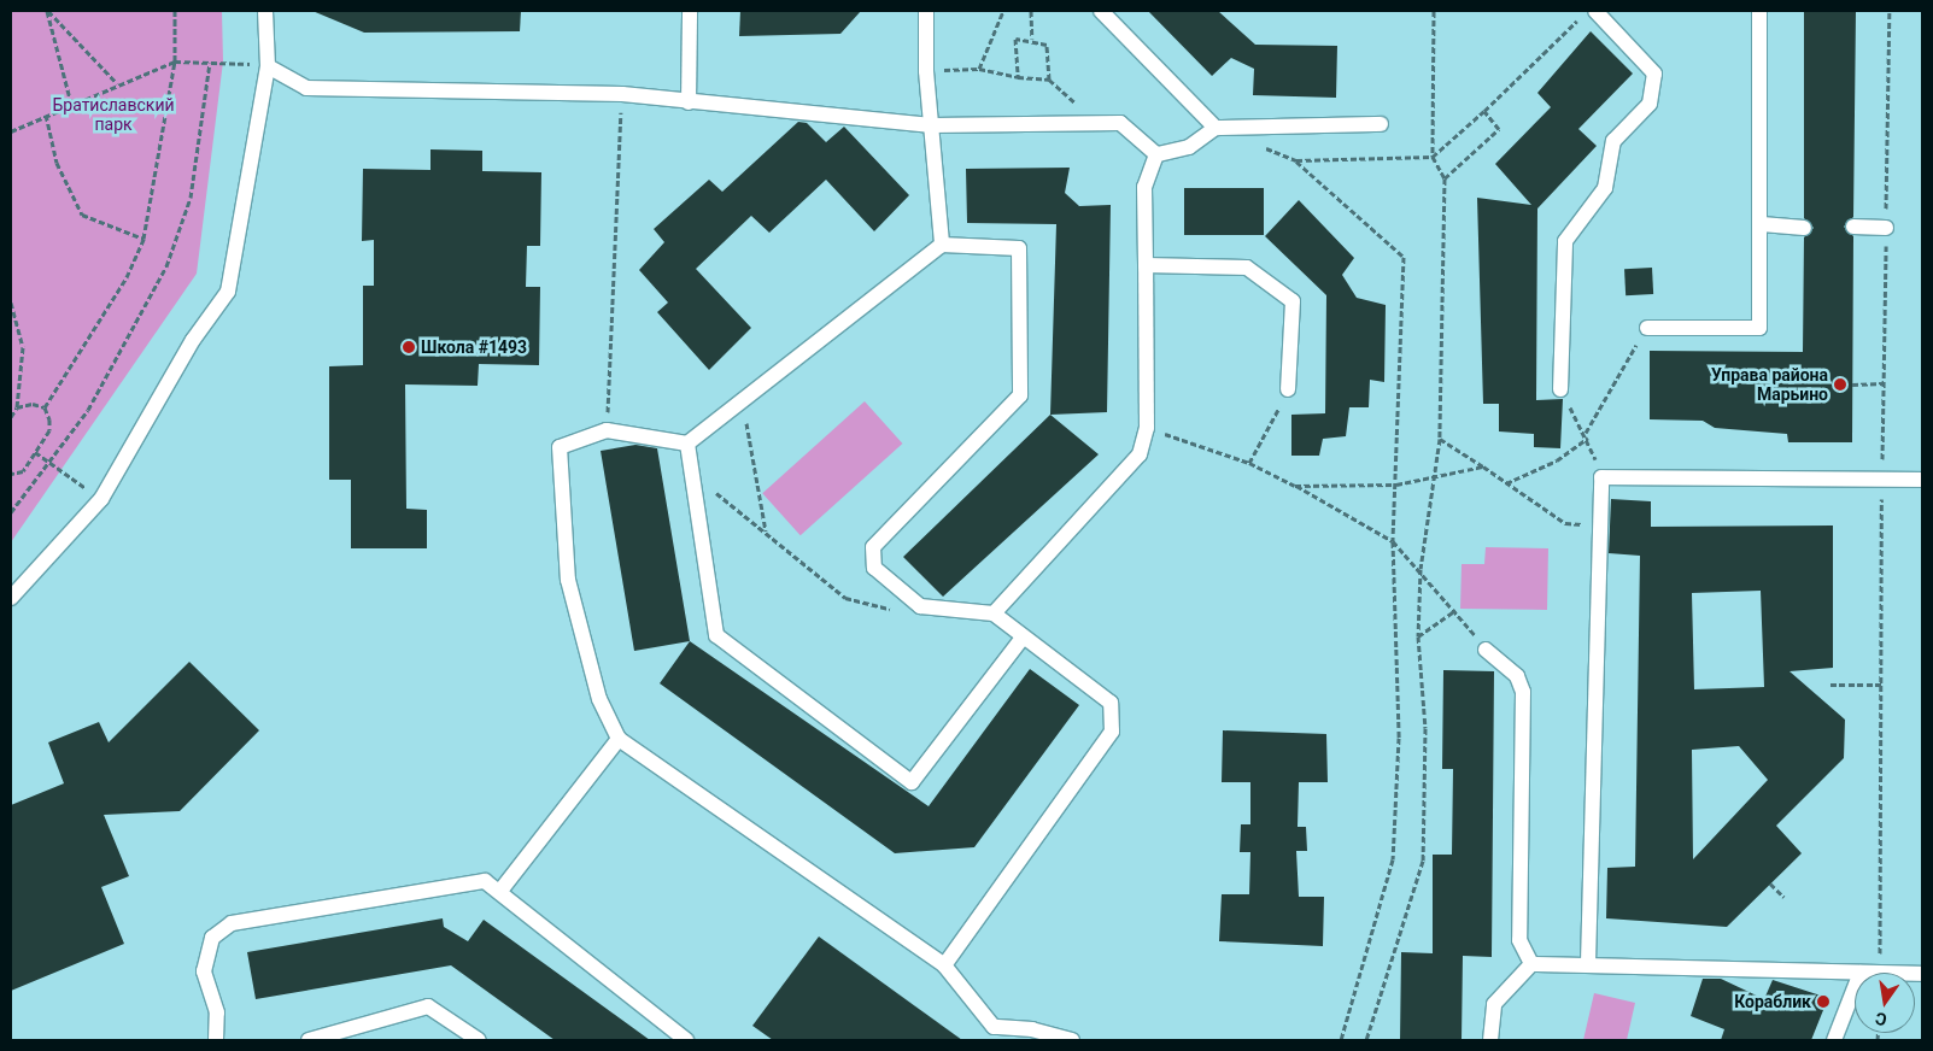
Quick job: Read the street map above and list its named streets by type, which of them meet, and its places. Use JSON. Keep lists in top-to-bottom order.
{
  "parks": ["Братиславский парк"],
  "places": ["Школа #1493", "Управа района Марьино", "Кораблик"],
  "north": "bottom"
}
